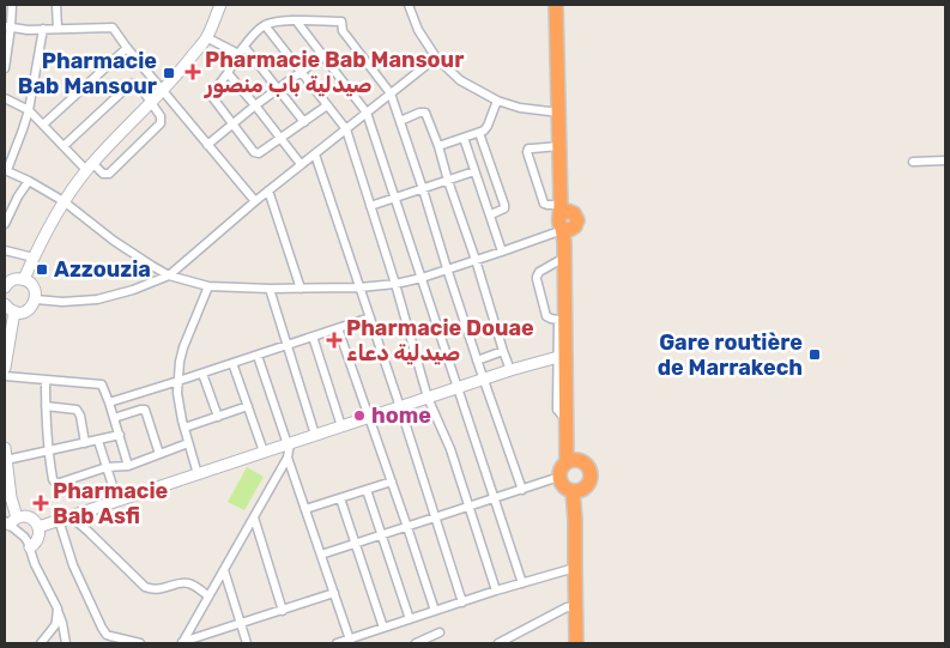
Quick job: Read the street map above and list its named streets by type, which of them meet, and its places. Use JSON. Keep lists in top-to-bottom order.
{
  "places": {
    "health": ["Pharmacie Bab Mansour صيدلية باب منصور", "Pharmacie Douae صيدلية دعاء", "Pharmacie Bab Asfi"],
    "transit": ["Pharmacie Bab Mansour", "Azzouzia", "Gare routière de Marrakech"],
    "other": ["home"]
  }
}
